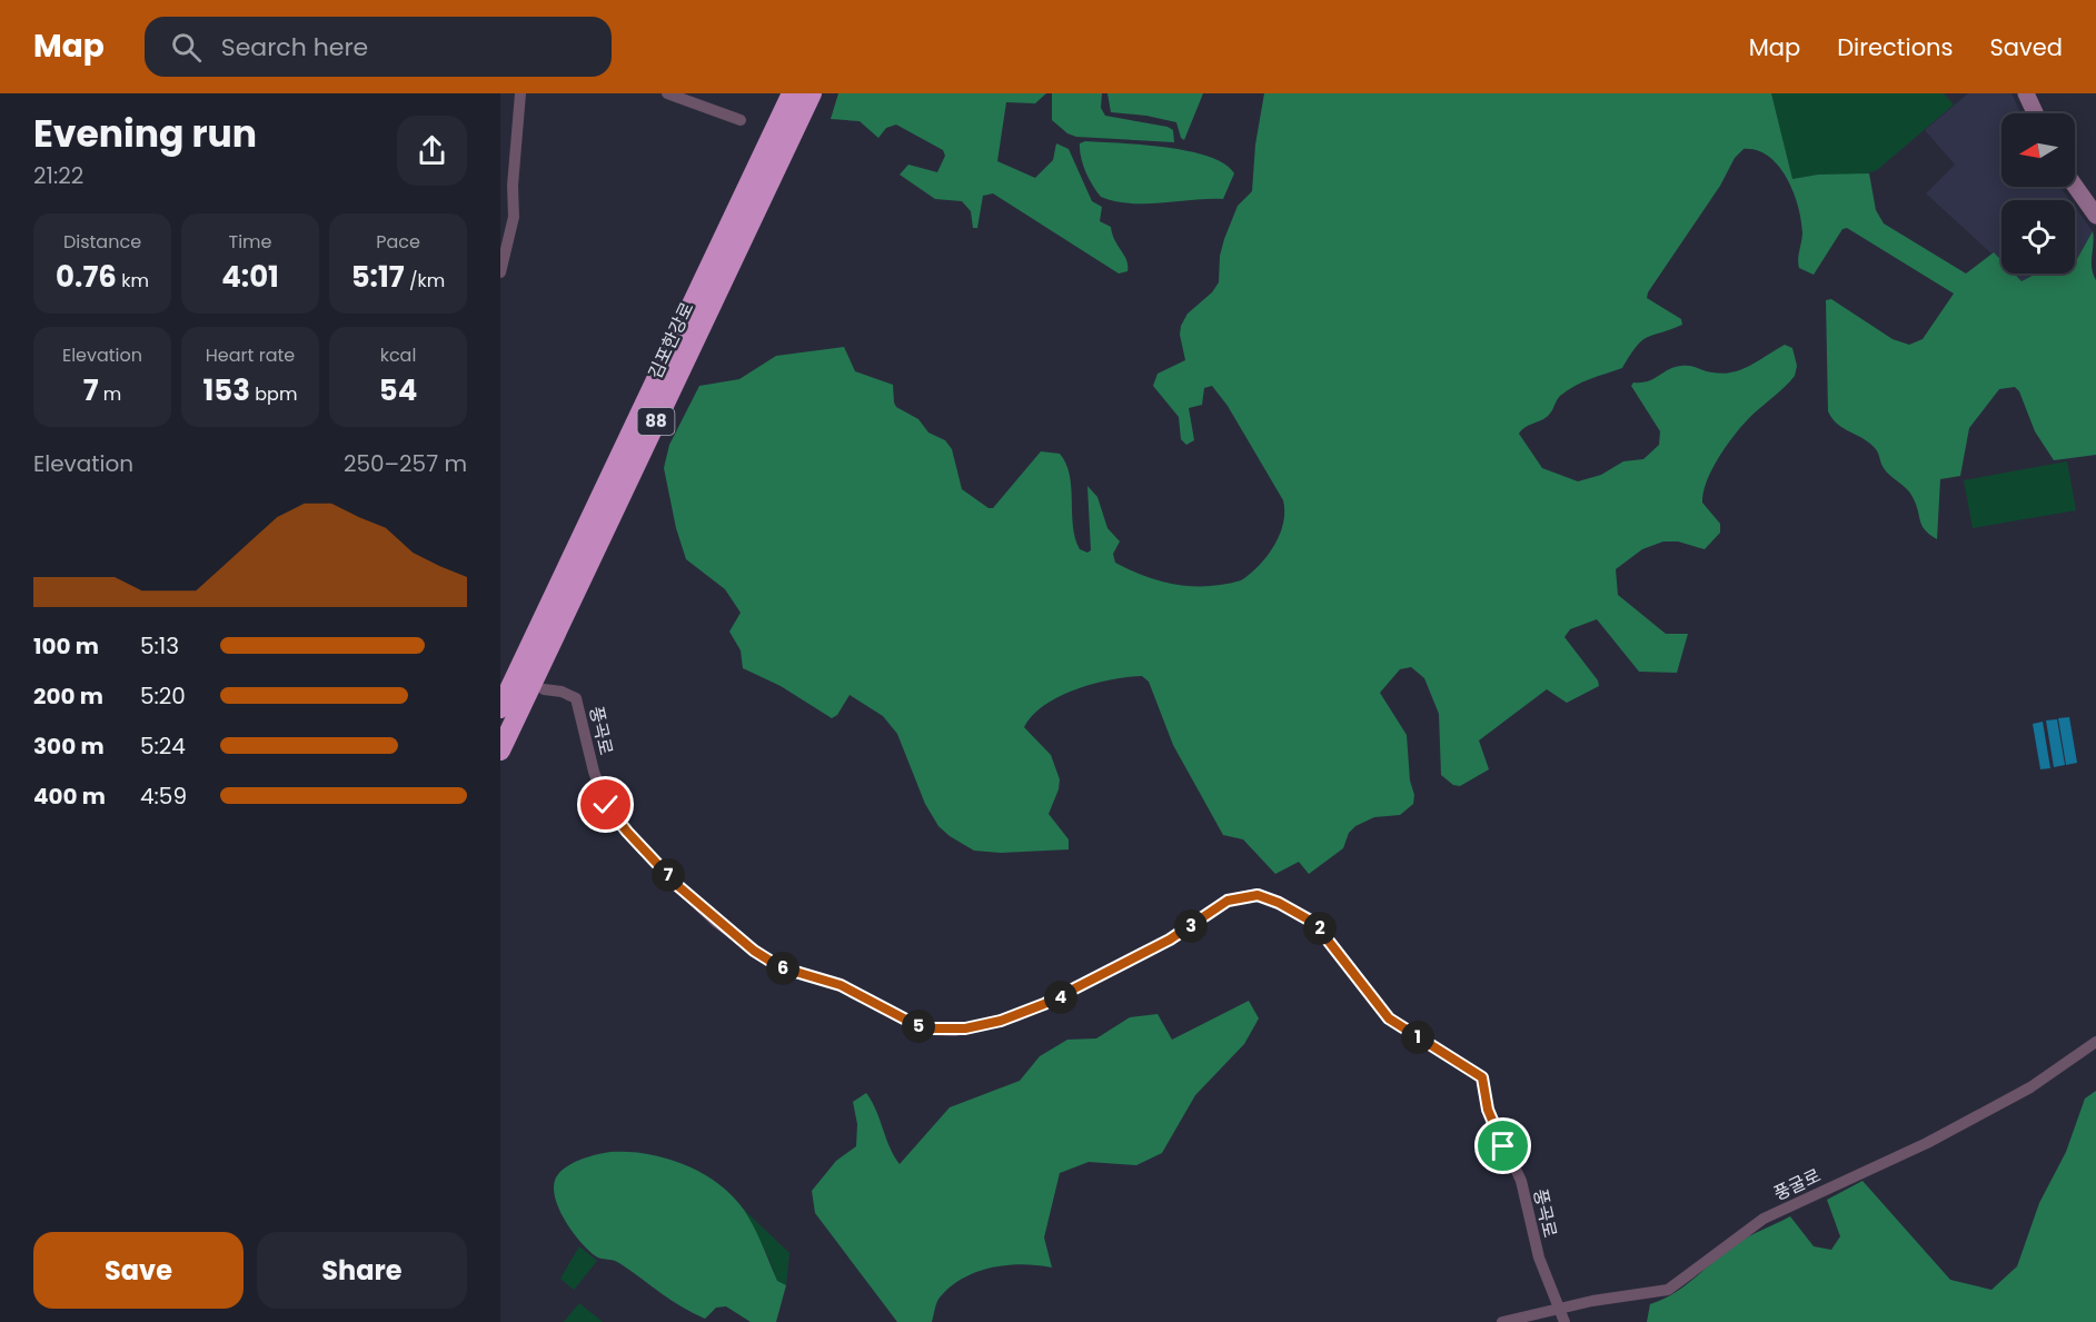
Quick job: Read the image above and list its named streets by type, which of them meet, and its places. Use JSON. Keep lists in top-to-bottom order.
{
  "streets": {
    "highway": ["김포한강로", "88"],
    "street": ["풍곡로", "풍굴로"]
  },
  "crossings": [
    ["풍곡로", "풍굴로"]
  ],
  "north": "left",
  "page": {
    "header": "Map",
    "search": "Search here",
    "nav": ["Map", "Directions", "Saved"],
    "heading": ["Evening run", "21:22"],
    "stats": [
      ["Distance", "0.76 km"],
      ["Time", "4:01"],
      ["Pace", "5:17 /km"],
      ["Elevation", "7 m"],
      ["Heart rate", "153 bpm"],
      ["kcal", "54"]
    ],
    "chart": ["Elevation", "250–257 m"],
    "list": [
      {
        "name": "100 m",
        "note": "5:13"
      },
      {
        "name": "200 m",
        "note": "5:20"
      },
      {
        "name": "300 m",
        "note": "5:24"
      },
      {
        "name": "400 m",
        "note": "4:59"
      }
    ],
    "pins": [
      "7",
      "3",
      "2",
      "6",
      "4",
      "5",
      "1"
    ],
    "buttons": ["Save", "Share"]
  }
}
